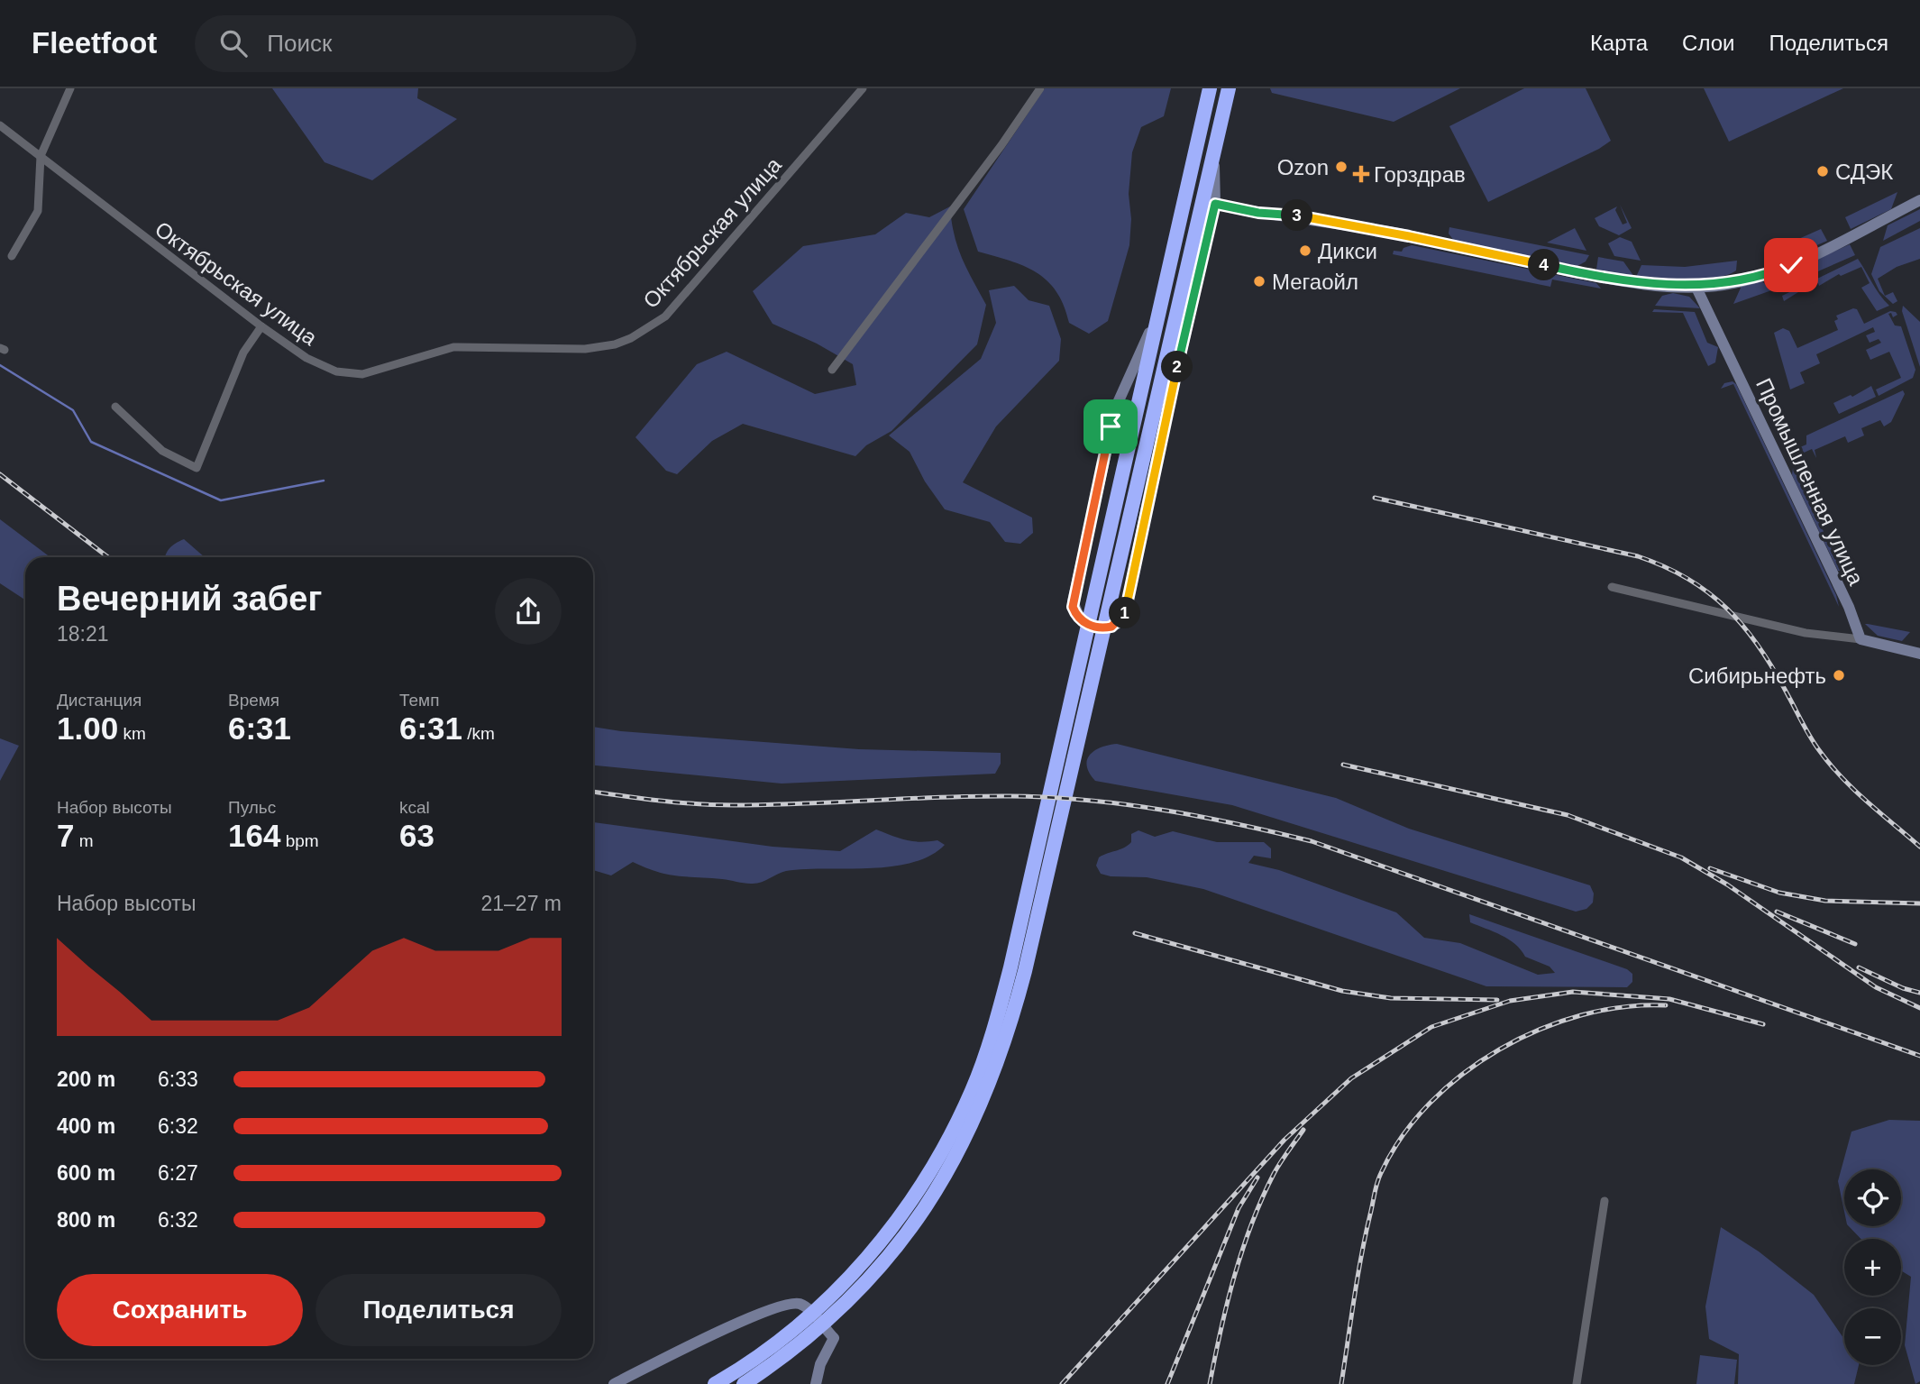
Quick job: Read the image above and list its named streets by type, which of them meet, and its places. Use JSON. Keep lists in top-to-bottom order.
{
  "streets": {
    "street": ["Октябрьская улица", "Промышленная улица"]
  },
  "places": {
    "other": [
      "Ozon",
      "СДЭК",
      "Дикси",
      "Мегаойл",
      "Сибирьнефть"
    ],
    "health": ["Горздрав"]
  },
  "page": {
    "header": "Fleetfoot",
    "search": "Поиск",
    "nav": ["Карта", "Слои", "Поделиться"],
    "pins": [
      "3",
      "4",
      "2",
      "1"
    ],
    "heading": ["Вечерний забег", "18:21"],
    "stats": [
      ["Дистанция", "1.00 km"],
      ["Время", "6:31"],
      ["Темп", "6:31 /km"],
      ["Набор высоты", "7 m"],
      ["Пульс", "164 bpm"],
      ["kcal", "63"]
    ],
    "chart": ["Набор высоты", "21–27 m"],
    "list": [
      {
        "name": "200 m",
        "note": "6:33"
      },
      {
        "name": "400 m",
        "note": "6:32"
      },
      {
        "name": "600 m",
        "note": "6:27"
      },
      {
        "name": "800 m",
        "note": "6:32"
      }
    ],
    "map_buttons": ["+", "−"],
    "buttons": ["Сохранить", "Поделиться"]
  }
}
